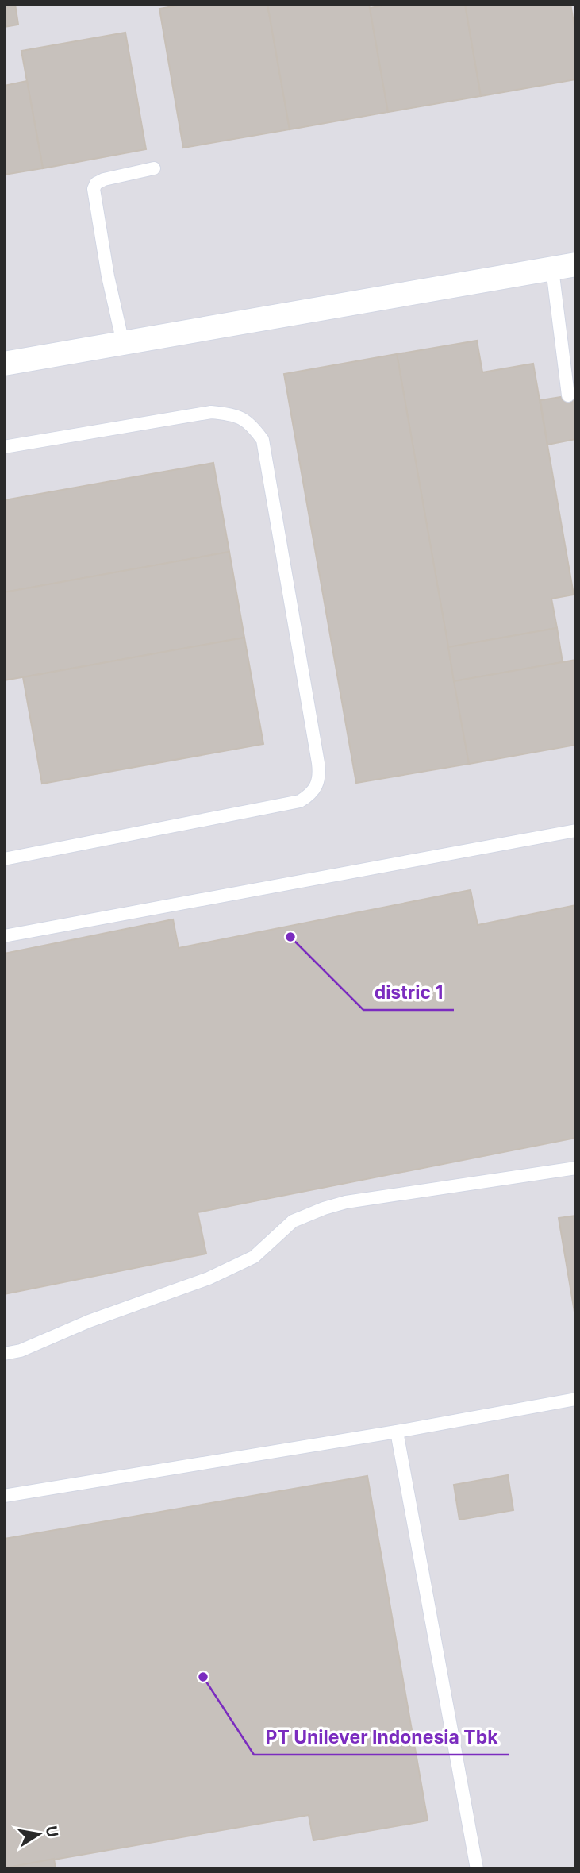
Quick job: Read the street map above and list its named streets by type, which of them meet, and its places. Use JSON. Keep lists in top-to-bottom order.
{
  "places": ["distric 1", "PT Unilever Indonesia Tbk"],
  "north": "right"
}
